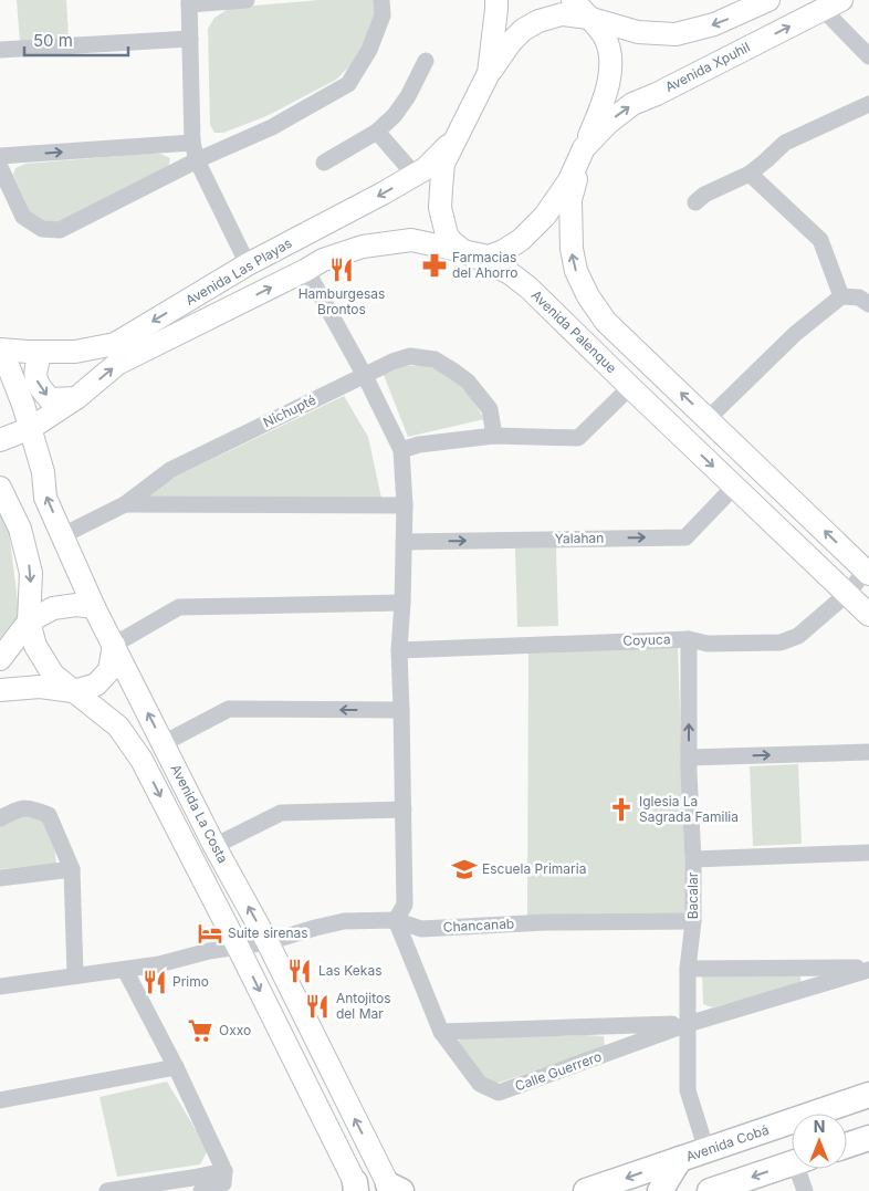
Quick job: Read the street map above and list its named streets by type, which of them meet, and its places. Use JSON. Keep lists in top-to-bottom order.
{
  "streets": {
    "main road": ["Avenida Cobá"],
    "street": [
      "Avenida Xpuhil",
      "Avenida Las Playas",
      "Avenida Palenque",
      "Nichupté",
      "Yalahan",
      "Coyuca",
      "Avenida La Costa",
      "Bacalar",
      "Chancanab",
      "Calle Guerrero"
    ]
  },
  "crossings": [
    ["Avenida Las Playas", "Avenida Palenque"],
    ["Avenida Las Playas", "Avenida La Costa"],
    ["Avenida Palenque", "Yalahan"],
    ["Avenida Palenque", "Coyuca"],
    ["Nichupté", "Avenida La Costa"],
    ["Coyuca", "Bacalar"],
    ["Avenida La Costa", "Chancanab"],
    ["Bacalar", "Chancanab"],
    ["Bacalar", "Calle Guerrero"],
    ["Bacalar", "Avenida Cobá"],
    ["Chancanab", "Calle Guerrero"]
  ],
  "places": {
    "pharmacy": ["Farmacias del Ahorro"],
    "restaurant": [
      "Hamburgesas Brontos",
      "Las Kekas",
      "Primo",
      "Antojitos del Mar"
    ],
    "church": ["Iglesia La Sagrada Familia"],
    "school or university": ["Escuela Primaria"],
    "hotel": ["Suite sirenas"],
    "supermarket": ["Oxxo"]
  },
  "scale_bar": "50 m",
  "north": "top"
}
